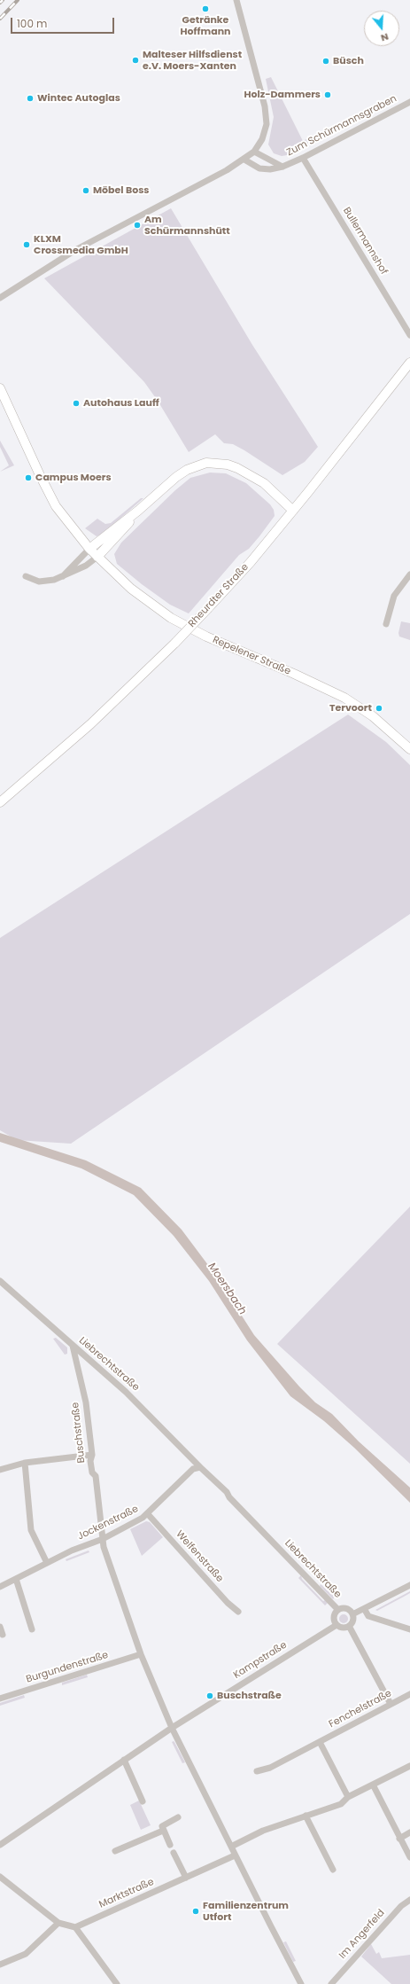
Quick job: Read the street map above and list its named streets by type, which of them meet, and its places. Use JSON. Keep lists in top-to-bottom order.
{
  "streets": {
    "main road": ["Rheurdter Straße", "Repelener Straße"],
    "street": [
      "Zum Schürmannsgraben",
      "Bullermannshof",
      "Liebrechtstraße",
      "Buschstraße",
      "Jockenstraße",
      "Welfenstraße",
      "Kampstraße",
      "Burgundenstraße",
      "Fenchelstraße",
      "Marktstraße",
      "Im Angerfeld"
    ]
  },
  "crossings": [
    ["Zum Schürmannsgraben", "Bullermannshof"],
    ["Liebrechtstraße", "Buschstraße"],
    ["Liebrechtstraße", "Jockenstraße"],
    ["Liebrechtstraße", "Kampstraße"],
    ["Buschstraße", "Jockenstraße"],
    ["Buschstraße", "Kampstraße"],
    ["Buschstraße", "Burgundenstraße"],
    ["Buschstraße", "Marktstraße"],
    ["Jockenstraße", "Welfenstraße"]
  ],
  "water": ["Moersbach"],
  "places": [
    "Getränke Hoffmann",
    "Malteser Hilfsdienst e.V. Moers-Xanten",
    "Büsch",
    "Holz-Dammers",
    "Wintec Autoglas",
    "Möbel Boss",
    "Am Schürmannshütt",
    "KLXM Crossmedia GmbH",
    "Autohaus Lauff",
    "Campus Moers",
    "Tervoort",
    "Buschstraße",
    "Familienzentrum Utfort"
  ],
  "scale_bar": "100 m",
  "north": "bottom"
}
